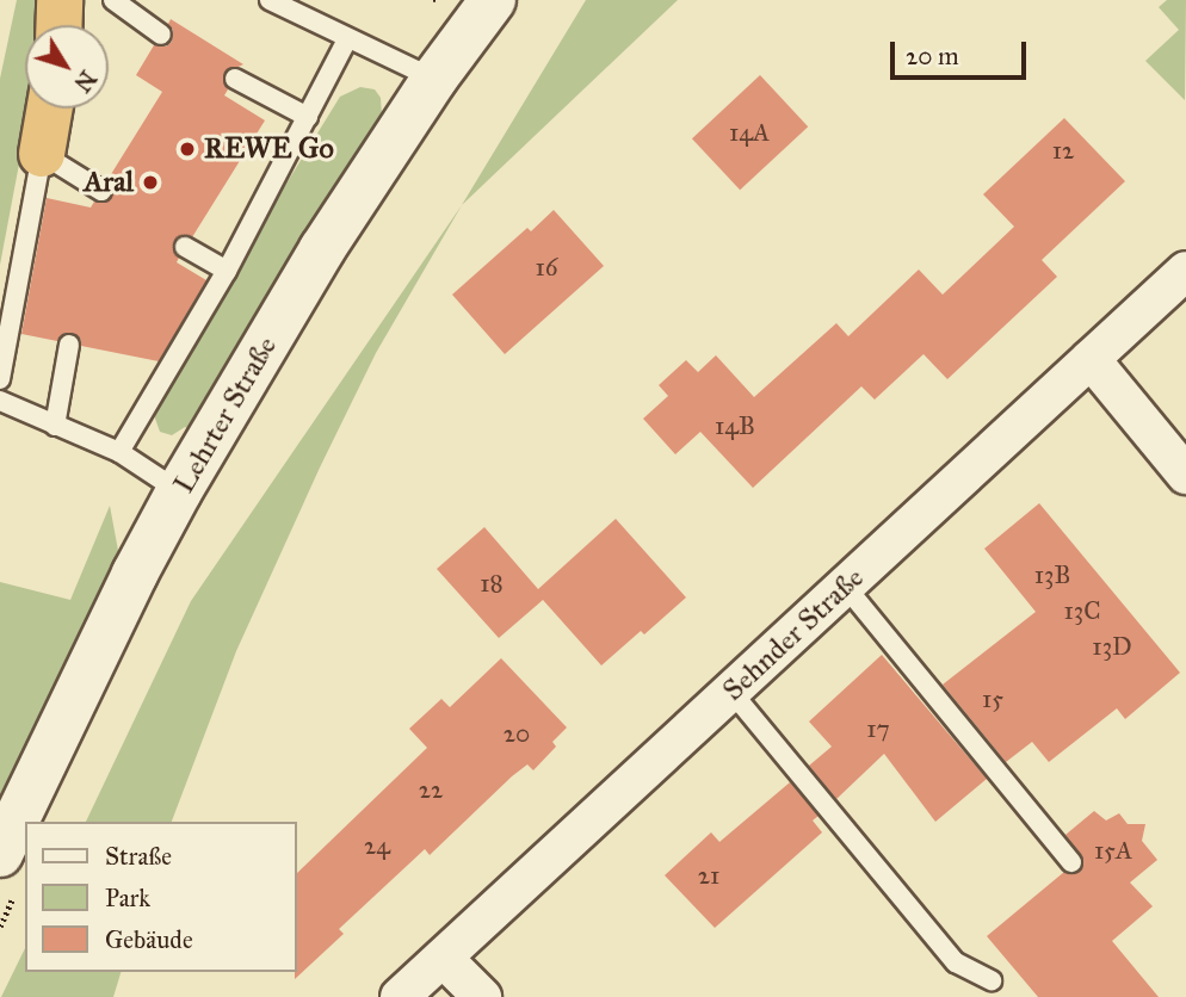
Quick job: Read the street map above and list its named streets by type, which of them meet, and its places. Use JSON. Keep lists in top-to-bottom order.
{
  "streets": {
    "main road": ["Lehrter Straße"],
    "street": ["Sehnder Straße"]
  },
  "places": ["REWE Go", "Aral"],
  "house_numbers": [
    "14A",
    "12",
    "16",
    "14B",
    "13B",
    "18",
    "13C",
    "13D",
    "15",
    "17",
    "20",
    "22",
    "24",
    "15A",
    "21"
  ],
  "legend": ["Straße", "Park", "Gebäude"],
  "scale_bar": "20 m",
  "north": "bottom right"
}
